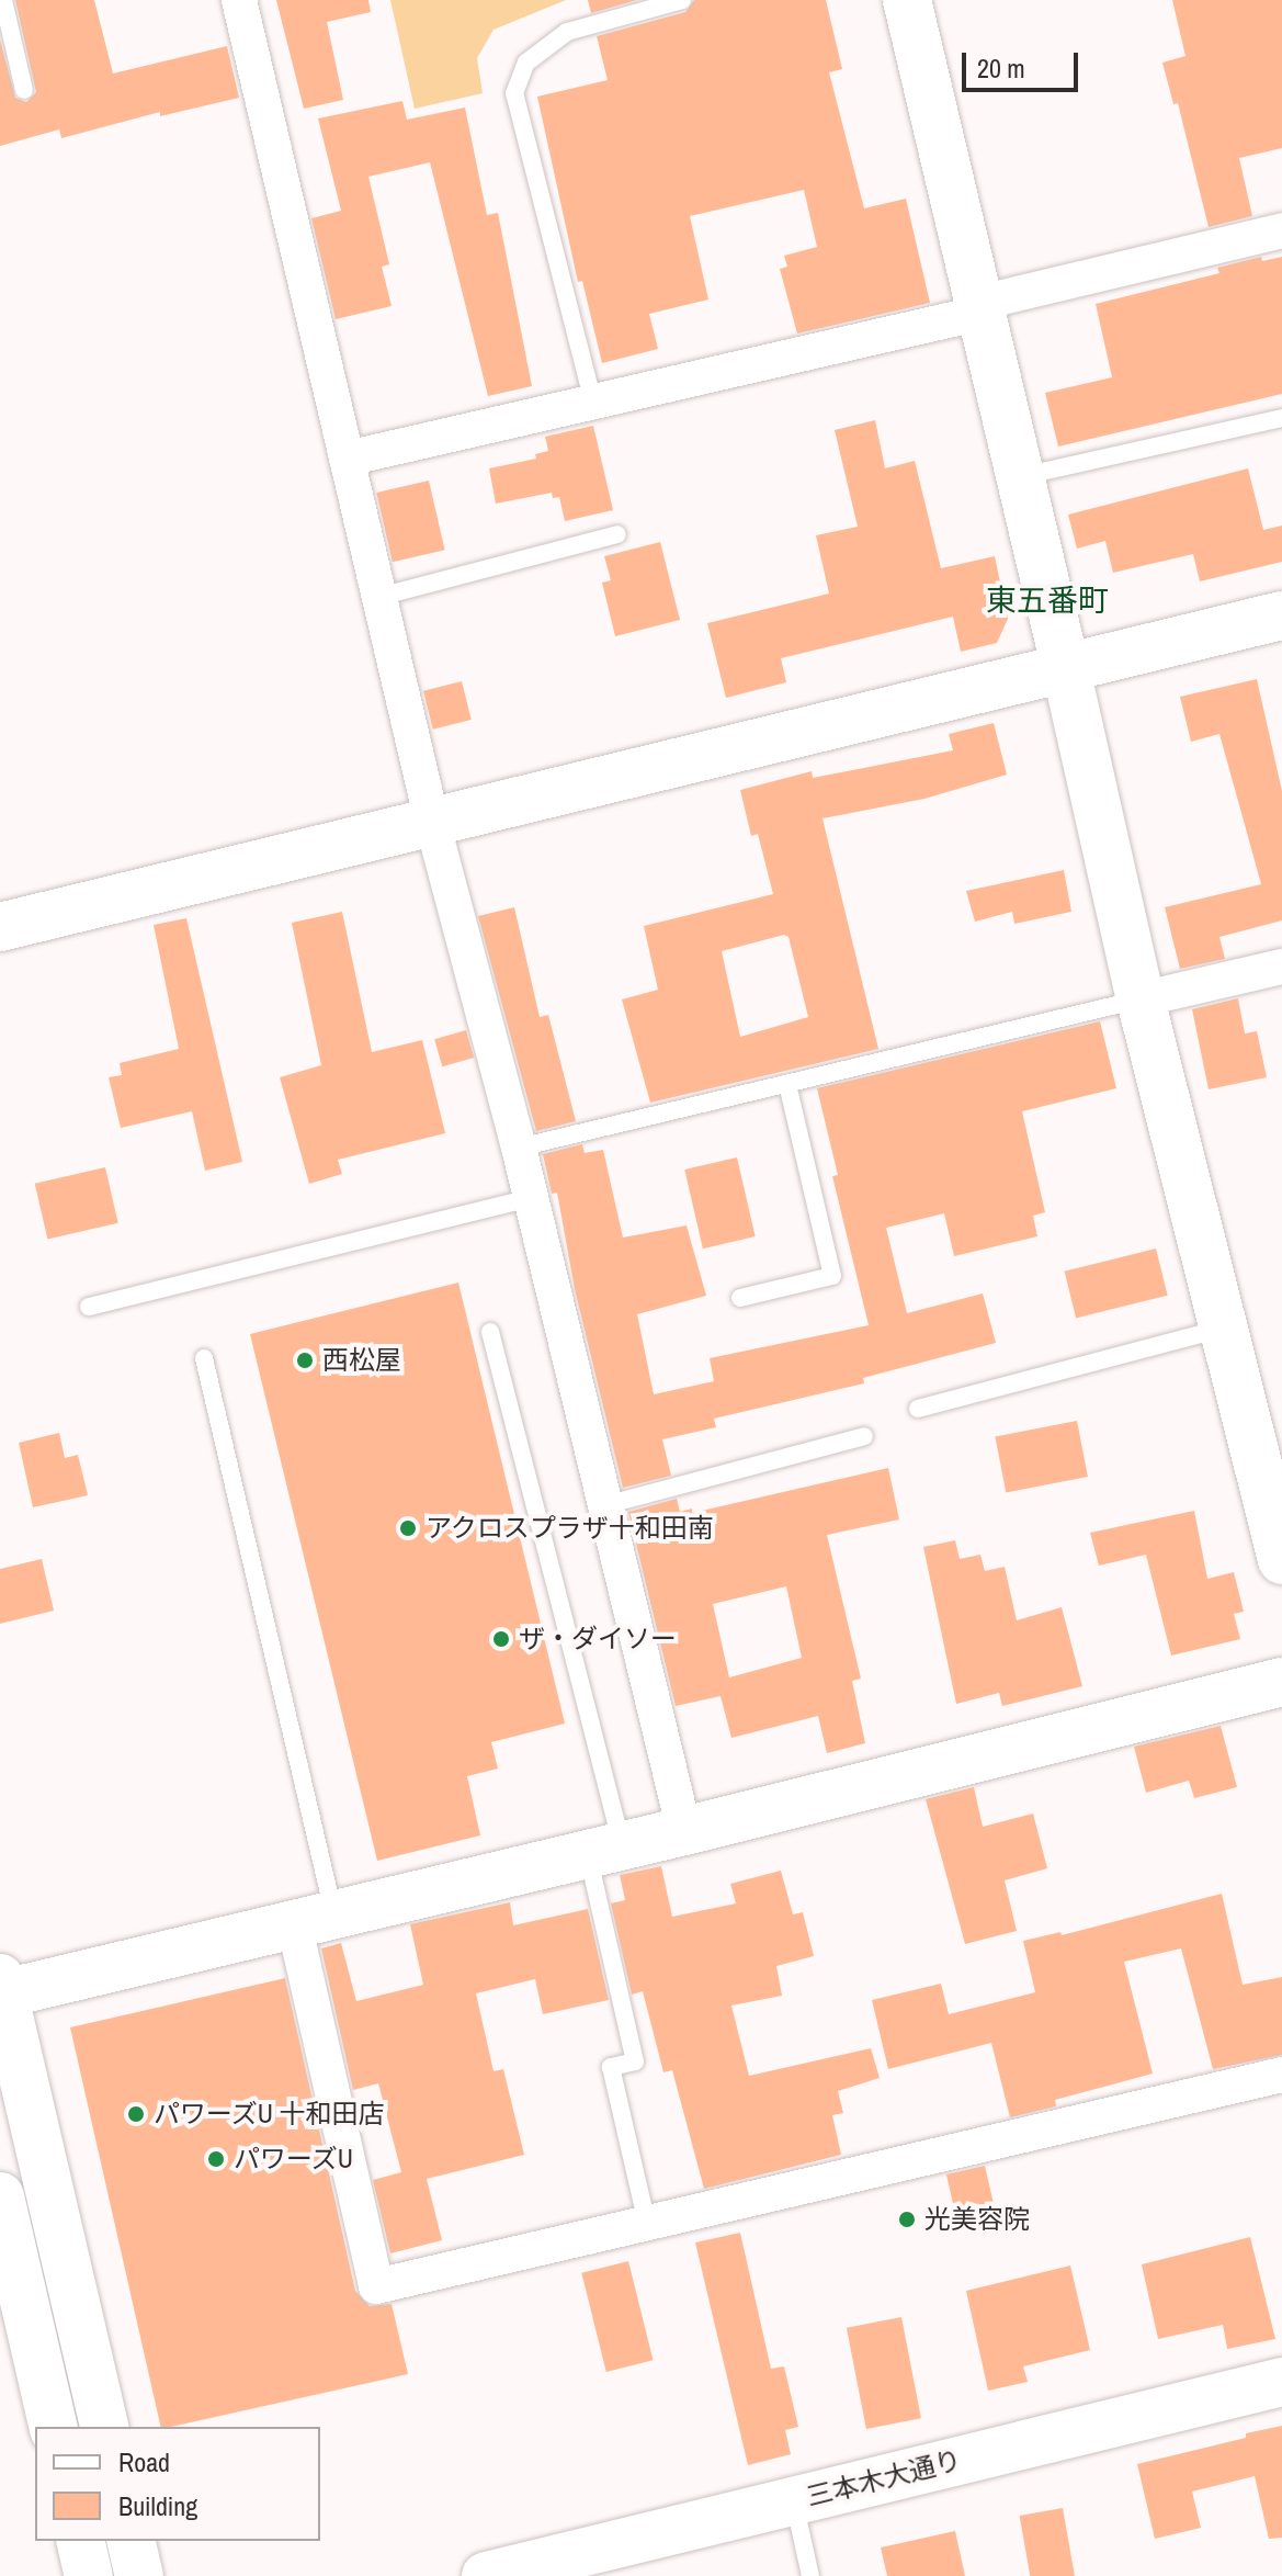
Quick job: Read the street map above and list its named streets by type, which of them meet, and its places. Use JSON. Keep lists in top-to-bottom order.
{
  "streets": {
    "street": ["三本木大通り"]
  },
  "districts": ["東五番町"],
  "places": [
    "西松屋",
    "アクロスプラザ十和田南",
    "ザ・ダイソー",
    "パワーズU 十和田店",
    "パワーズU",
    "光美容院"
  ],
  "legend": ["Road", "Building"],
  "scale_bar": "20 m"
}
